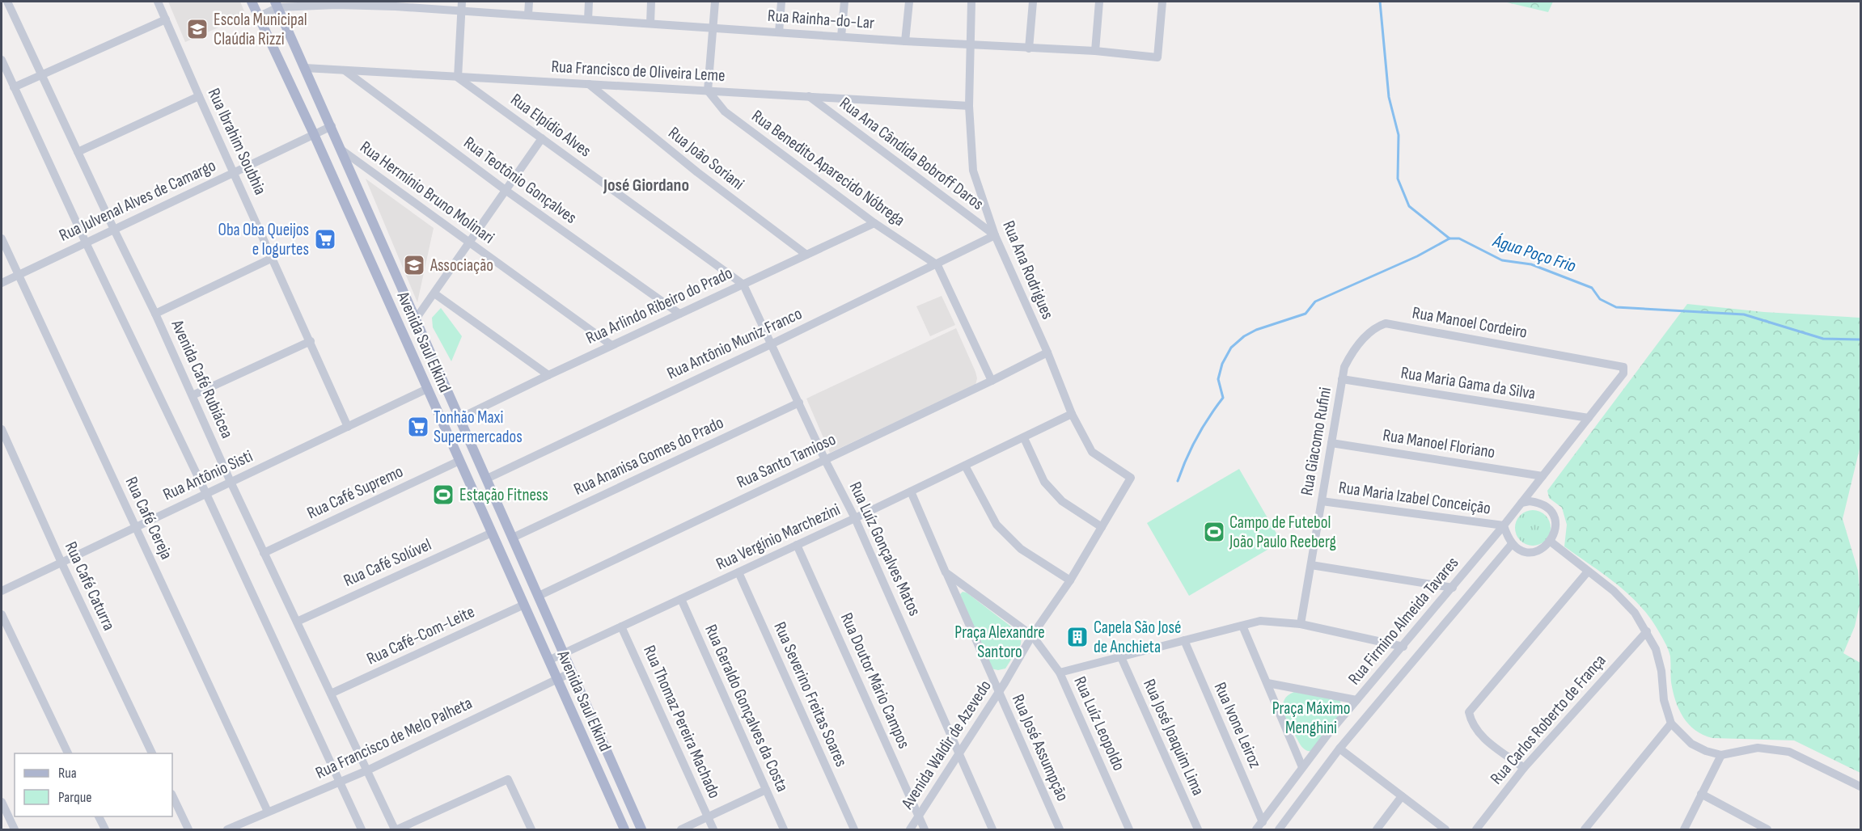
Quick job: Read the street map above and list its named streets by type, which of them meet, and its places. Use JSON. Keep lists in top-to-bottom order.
{
  "streets": {
    "main road": ["Avenida Saul Elkind"],
    "street": [
      "Rua Rainha-do-Lar",
      "Rua Francisco de Oliveira Leme",
      "Rua Elpídio Alves",
      "Rua Ibrahim Soubhia",
      "Rua Ana Cândida Bobroff Daros",
      "Rua João Soriani",
      "Rua Benedito Aparecido Nóbrega",
      "Rua Teotônio Gonçalves",
      "Rua Hermínio Bruno Molinari",
      "Rua Julvenal Alves de Camargo",
      "Rua Ana Rodrigues",
      "Rua Arlindo Ribeiro do Prado",
      "Rua Manoel Cordeiro",
      "Rua Antônio Muniz Franco",
      "Avenida Café Rubiácea",
      "Rua Maria Gama da Silva",
      "Rua Giacomo Rufini",
      "Rua Manoel Floriano",
      "Rua Ananisa Gomes do Prado",
      "Rua Santo Tamioso",
      "Rua Antônio Sisti",
      "Rua Café Supremo",
      "Rua Maria Izabel Conceição",
      "Rua Café Cereja",
      "Rua Vergínio Marchezini",
      "Rua Luíz Gonçalves Matos",
      "Rua Café Solúvel",
      "Rua Café Caturra",
      "Rua Firmino Almeida Tavares",
      "Rua Café-Com-Leite",
      "Rua Doutor Mário Campos",
      "Rua Severino Freitas Soares",
      "Rua Geraldo Gonçalves da Costa",
      "Rua Carlos Roberto de França",
      "Rua Thomaz Pereira Machado",
      "Rua Luíz Leopoldo",
      "Rua Ivone Leiroz",
      "Rua José Joaquim Lima",
      "Rua Francisco de Melo Palheta",
      "Avenida Waldir de Azevedo",
      "Rua José Assumpção"
    ]
  },
  "crossings": [
    ["Rua Rainha-do-Lar", "Rua Ana Rodrigues"],
    ["Rua Rainha-do-Lar", "Avenida Saul Elkind"],
    ["Rua Francisco de Oliveira Leme", "Rua Elpídio Alves"],
    ["Rua Francisco de Oliveira Leme", "Rua Ana Cândida Bobroff Daros"],
    ["Rua Francisco de Oliveira Leme", "Rua João Soriani"],
    ["Rua Francisco de Oliveira Leme", "Rua Benedito Aparecido Nóbrega"],
    ["Rua Francisco de Oliveira Leme", "Rua Teotônio Gonçalves"],
    ["Rua Francisco de Oliveira Leme", "Rua Ana Rodrigues"],
    ["Rua Francisco de Oliveira Leme", "Avenida Saul Elkind"],
    ["Rua Elpídio Alves", "Rua Arlindo Ribeiro do Prado"],
    ["Rua Elpídio Alves", "Rua Luíz Gonçalves Matos"],
    ["Rua Ibrahim Soubhia", "Rua Julvenal Alves de Camargo"],
    ["Rua Ibrahim Soubhia", "Rua Antônio Sisti"],
    ["Rua Ana Cândida Bobroff Daros", "Rua Ana Rodrigues"],
    ["Rua Ana Cândida Bobroff Daros", "Rua Antônio Muniz Franco"],
    ["Rua João Soriani", "Rua Arlindo Ribeiro do Prado"],
    ["Rua Benedito Aparecido Nóbrega", "Rua Arlindo Ribeiro do Prado"],
    ["Rua Benedito Aparecido Nóbrega", "Rua Antônio Muniz Franco"],
    ["Rua Teotônio Gonçalves", "Rua Arlindo Ribeiro do Prado"],
    ["Rua Hermínio Bruno Molinari", "Rua Arlindo Ribeiro do Prado"],
    ["Rua Hermínio Bruno Molinari", "Avenida Saul Elkind"],
    ["Rua Julvenal Alves de Camargo", "Avenida Saul Elkind"],
    ["Rua Julvenal Alves de Camargo", "Avenida Café Rubiácea"],
    ["Rua Julvenal Alves de Camargo", "Rua Café Cereja"],
    ["Rua Ana Rodrigues", "Rua Antônio Muniz Franco"],
    ["Rua Ana Rodrigues", "Rua Santo Tamioso"],
    ["Rua Ana Rodrigues", "Rua Vergínio Marchezini"],
    ["Rua Ana Rodrigues", "Avenida Waldir de Azevedo"],
    ["Rua Arlindo Ribeiro do Prado", "Avenida Saul Elkind"],
    ["Rua Arlindo Ribeiro do Prado", "Rua Luíz Gonçalves Matos"],
    ["Rua Manoel Cordeiro", "Rua Maria Gama da Silva"],
    ["Rua Manoel Cordeiro", "Rua Giacomo Rufini"],
    ["Rua Manoel Cordeiro", "Rua Firmino Almeida Tavares"],
    ["Avenida Saul Elkind", "Rua Antônio Muniz Franco"],
    ["Avenida Saul Elkind", "Rua Ananisa Gomes do Prado"],
    ["Avenida Saul Elkind", "Rua Santo Tamioso"],
    ["Avenida Saul Elkind", "Rua Antônio Sisti"],
    ["Avenida Saul Elkind", "Rua Café Supremo"],
    ["Avenida Saul Elkind", "Rua Vergínio Marchezini"],
    ["Avenida Saul Elkind", "Rua Café Solúvel"],
    ["Avenida Saul Elkind", "Rua Café-Com-Leite"],
    ["Avenida Saul Elkind", "Rua Francisco de Melo Palheta"],
    ["Rua Antônio Muniz Franco", "Rua Luíz Gonçalves Matos"],
    ["Avenida Café Rubiácea", "Rua Antônio Sisti"],
    ["Avenida Café Rubiácea", "Rua Café Supremo"],
    ["Avenida Café Rubiácea", "Rua Café Solúvel"],
    ["Avenida Café Rubiácea", "Rua Café-Com-Leite"],
    ["Avenida Café Rubiácea", "Rua Francisco de Melo Palheta"],
    ["Rua Maria Gama da Silva", "Rua Giacomo Rufini"],
    ["Rua Maria Gama da Silva", "Rua Firmino Almeida Tavares"],
    ["Rua Giacomo Rufini", "Rua Manoel Floriano"],
    ["Rua Giacomo Rufini", "Rua Maria Izabel Conceição"],
    ["Rua Manoel Floriano", "Rua Firmino Almeida Tavares"],
    ["Rua Ananisa Gomes do Prado", "Rua Luíz Gonçalves Matos"],
    ["Rua Santo Tamioso", "Rua Luíz Gonçalves Matos"],
    ["Rua Antônio Sisti", "Rua Café Cereja"],
    ["Rua Antônio Sisti", "Rua Café Caturra"],
    ["Rua Maria Izabel Conceição", "Rua Firmino Almeida Tavares"],
    ["Rua Café Cereja", "Rua Francisco de Melo Palheta"],
    ["Rua Vergínio Marchezini", "Rua Luíz Gonçalves Matos"],
    ["Rua Vergínio Marchezini", "Rua Doutor Mário Campos"],
    ["Rua Vergínio Marchezini", "Rua Severino Freitas Soares"],
    ["Rua Vergínio Marchezini", "Rua Geraldo Gonçalves da Costa"],
    ["Rua Vergínio Marchezini", "Rua Thomaz Pereira Machado"],
    ["Rua Vergínio Marchezini", "Rua José Assumpção"],
    ["Rua Luíz Gonçalves Matos", "Avenida Waldir de Azevedo"],
    ["Rua Firmino Almeida Tavares", "Rua Ivone Leiroz"],
    ["Rua Doutor Mário Campos", "Avenida Waldir de Azevedo"],
    ["Rua Luíz Leopoldo", "Avenida Waldir de Azevedo"],
    ["Rua Luíz Leopoldo", "Rua José Assumpção"],
    ["Avenida Waldir de Azevedo", "Rua José Assumpção"]
  ],
  "districts": ["José Giordano"],
  "water": ["Água Poço Frio"],
  "parks": ["Praça Alexandre Santoro", "Praça Máximo Menghini"],
  "places": {
    "school or university": ["Escola Municipal Claúdia Rizzi", "Associação"],
    "supermarket": ["Oba Oba Queijos e Iogurtes", "Tonhão Maxi Supermercados"],
    "sports": ["Estação Fitness", "Campo de Futebol João Paulo Reeberg"],
    "building": ["Capela São José de Anchieta"]
  },
  "legend": ["Rua", "Parque"]
}
